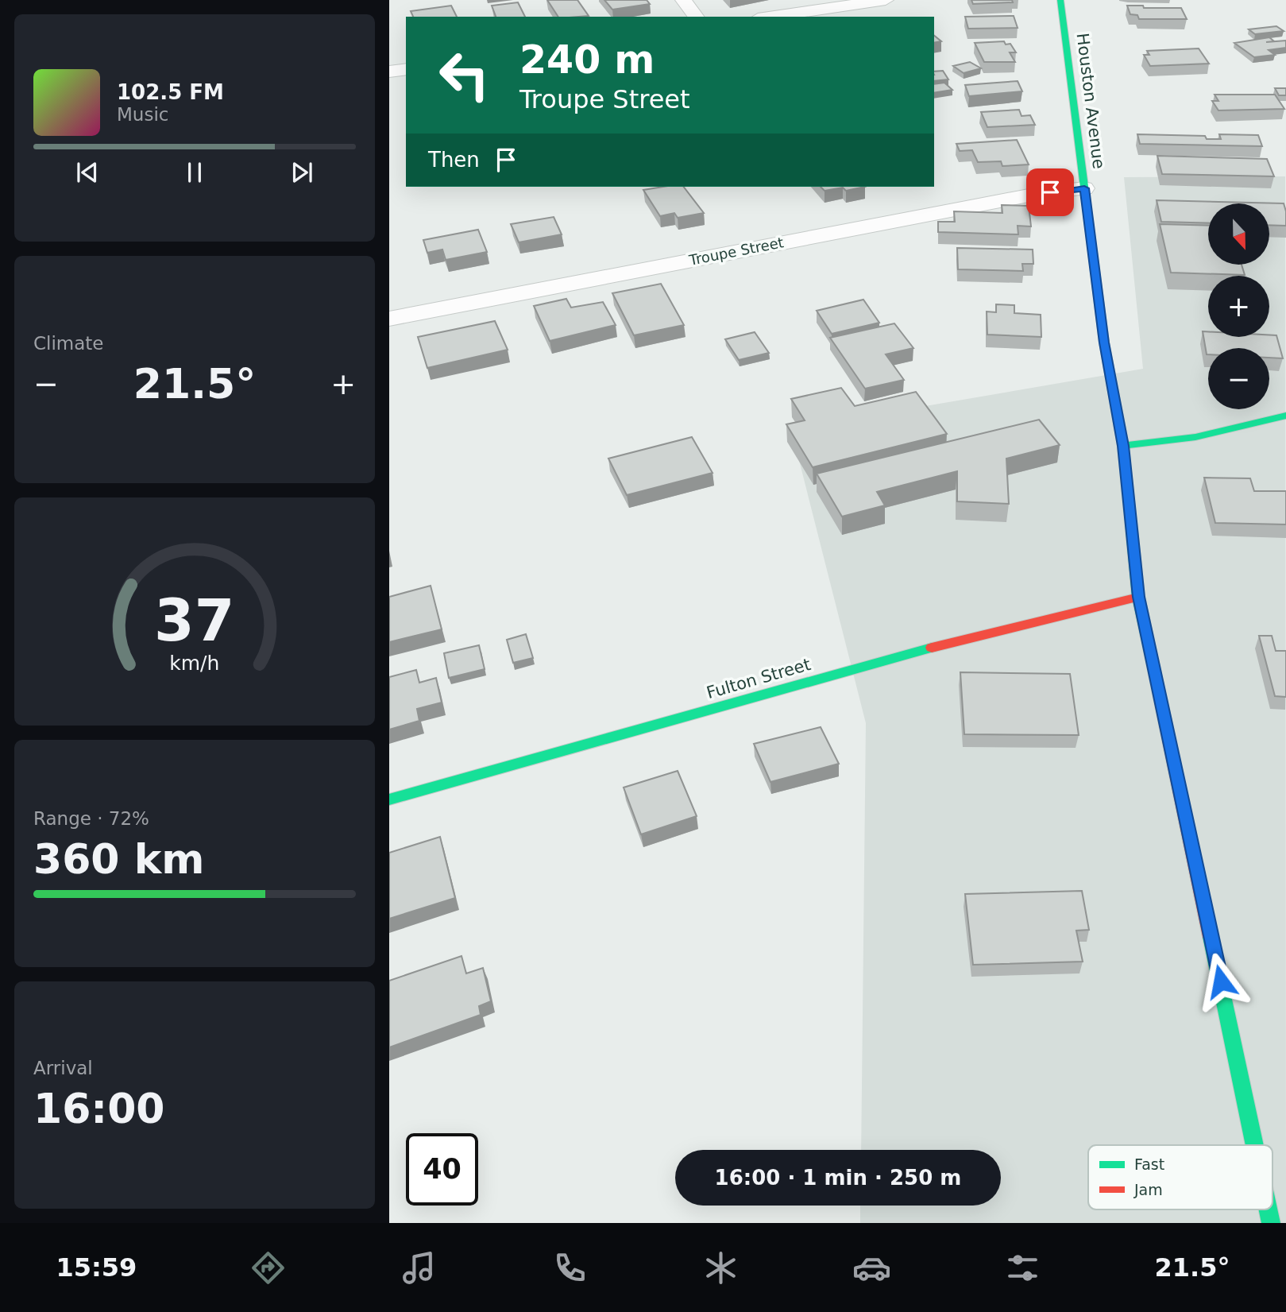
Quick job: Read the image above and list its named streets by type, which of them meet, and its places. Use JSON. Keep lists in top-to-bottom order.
{
  "streets": {
    "street": ["Houston Avenue", "Troupe Street", "Fulton Street"]
  },
  "crossings": [
    ["Houston Avenue", "Troupe Street"],
    ["Houston Avenue", "Fulton Street"]
  ],
  "legend": ["Fast", "Jam"],
  "north": "bottom",
  "page": {
    "turn": ["240 m", "Troupe Street"],
    "song": ["102.5 FM", "Music"],
    "then": "Then",
    "map_buttons": ["+", "−"],
    "tile": [
      "Climate",
      ["Range · 72%", "360 km"],
      ["Arrival", "16:00"]
    ],
    "heat": ["−", "21.5°", "+"],
    "limit": "40",
    "trip": "16:00 · 1 min · 250 m",
    "tabs": ["15:59", "21.5°"],
    "gauge": ["37", "km/h"]
  }
}
